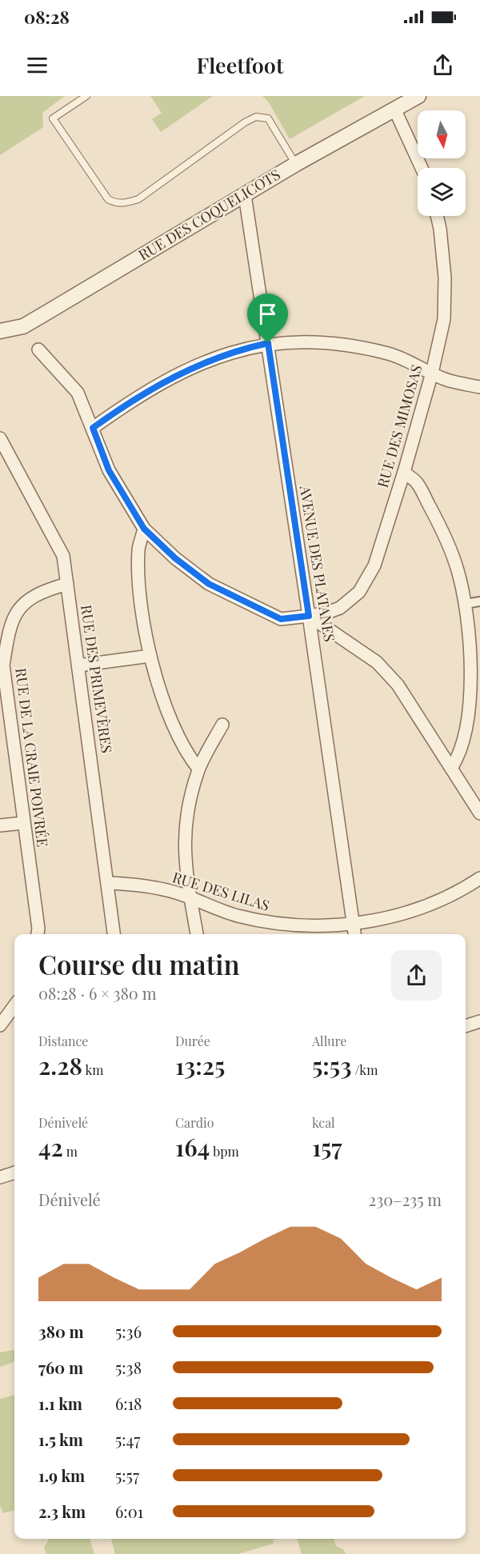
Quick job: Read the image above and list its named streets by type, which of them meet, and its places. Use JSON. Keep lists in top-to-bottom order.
{
  "streets": {
    "street": [
      "RUE DES COQUELICOTS",
      "RUE DES MIMOSAS",
      "AVENUE DES PLATANES",
      "RUE DES PRIMEVÈRES",
      "RUE DE LA CRAIE POIVRÉE",
      "RUE DES LILAS"
    ]
  },
  "crossings": [
    ["RUE DES COQUELICOTS", "AVENUE DES PLATANES"],
    ["RUE DES MIMOSAS", "AVENUE DES PLATANES"],
    ["AVENUE DES PLATANES", "RUE DES LILAS"],
    ["RUE DES PRIMEVÈRES", "RUE DE LA CRAIE POIVRÉE"],
    ["RUE DES PRIMEVÈRES", "RUE DES LILAS"]
  ],
  "north": "bottom",
  "page": {
    "status": "08:28",
    "header": "Fleetfoot",
    "heading": ["Course du matin", "08:28 · 6 × 380 m"],
    "stats": [
      ["Distance", "2.28 km"],
      ["Durée", "13:25"],
      ["Allure", "5:53 /km"],
      ["Dénivelé", "42 m"],
      ["Cardio", "164 bpm"],
      ["kcal", "157"]
    ],
    "chart": ["Dénivelé", "230–235 m"],
    "list": [
      {
        "name": "380 m",
        "note": "5:36"
      },
      {
        "name": "760 m",
        "note": "5:38"
      },
      {
        "name": "1.1 km",
        "note": "6:18"
      },
      {
        "name": "1.5 km",
        "note": "5:47"
      },
      {
        "name": "1.9 km",
        "note": "5:57"
      },
      {
        "name": "2.3 km",
        "note": "6:01"
      }
    ]
  }
}
